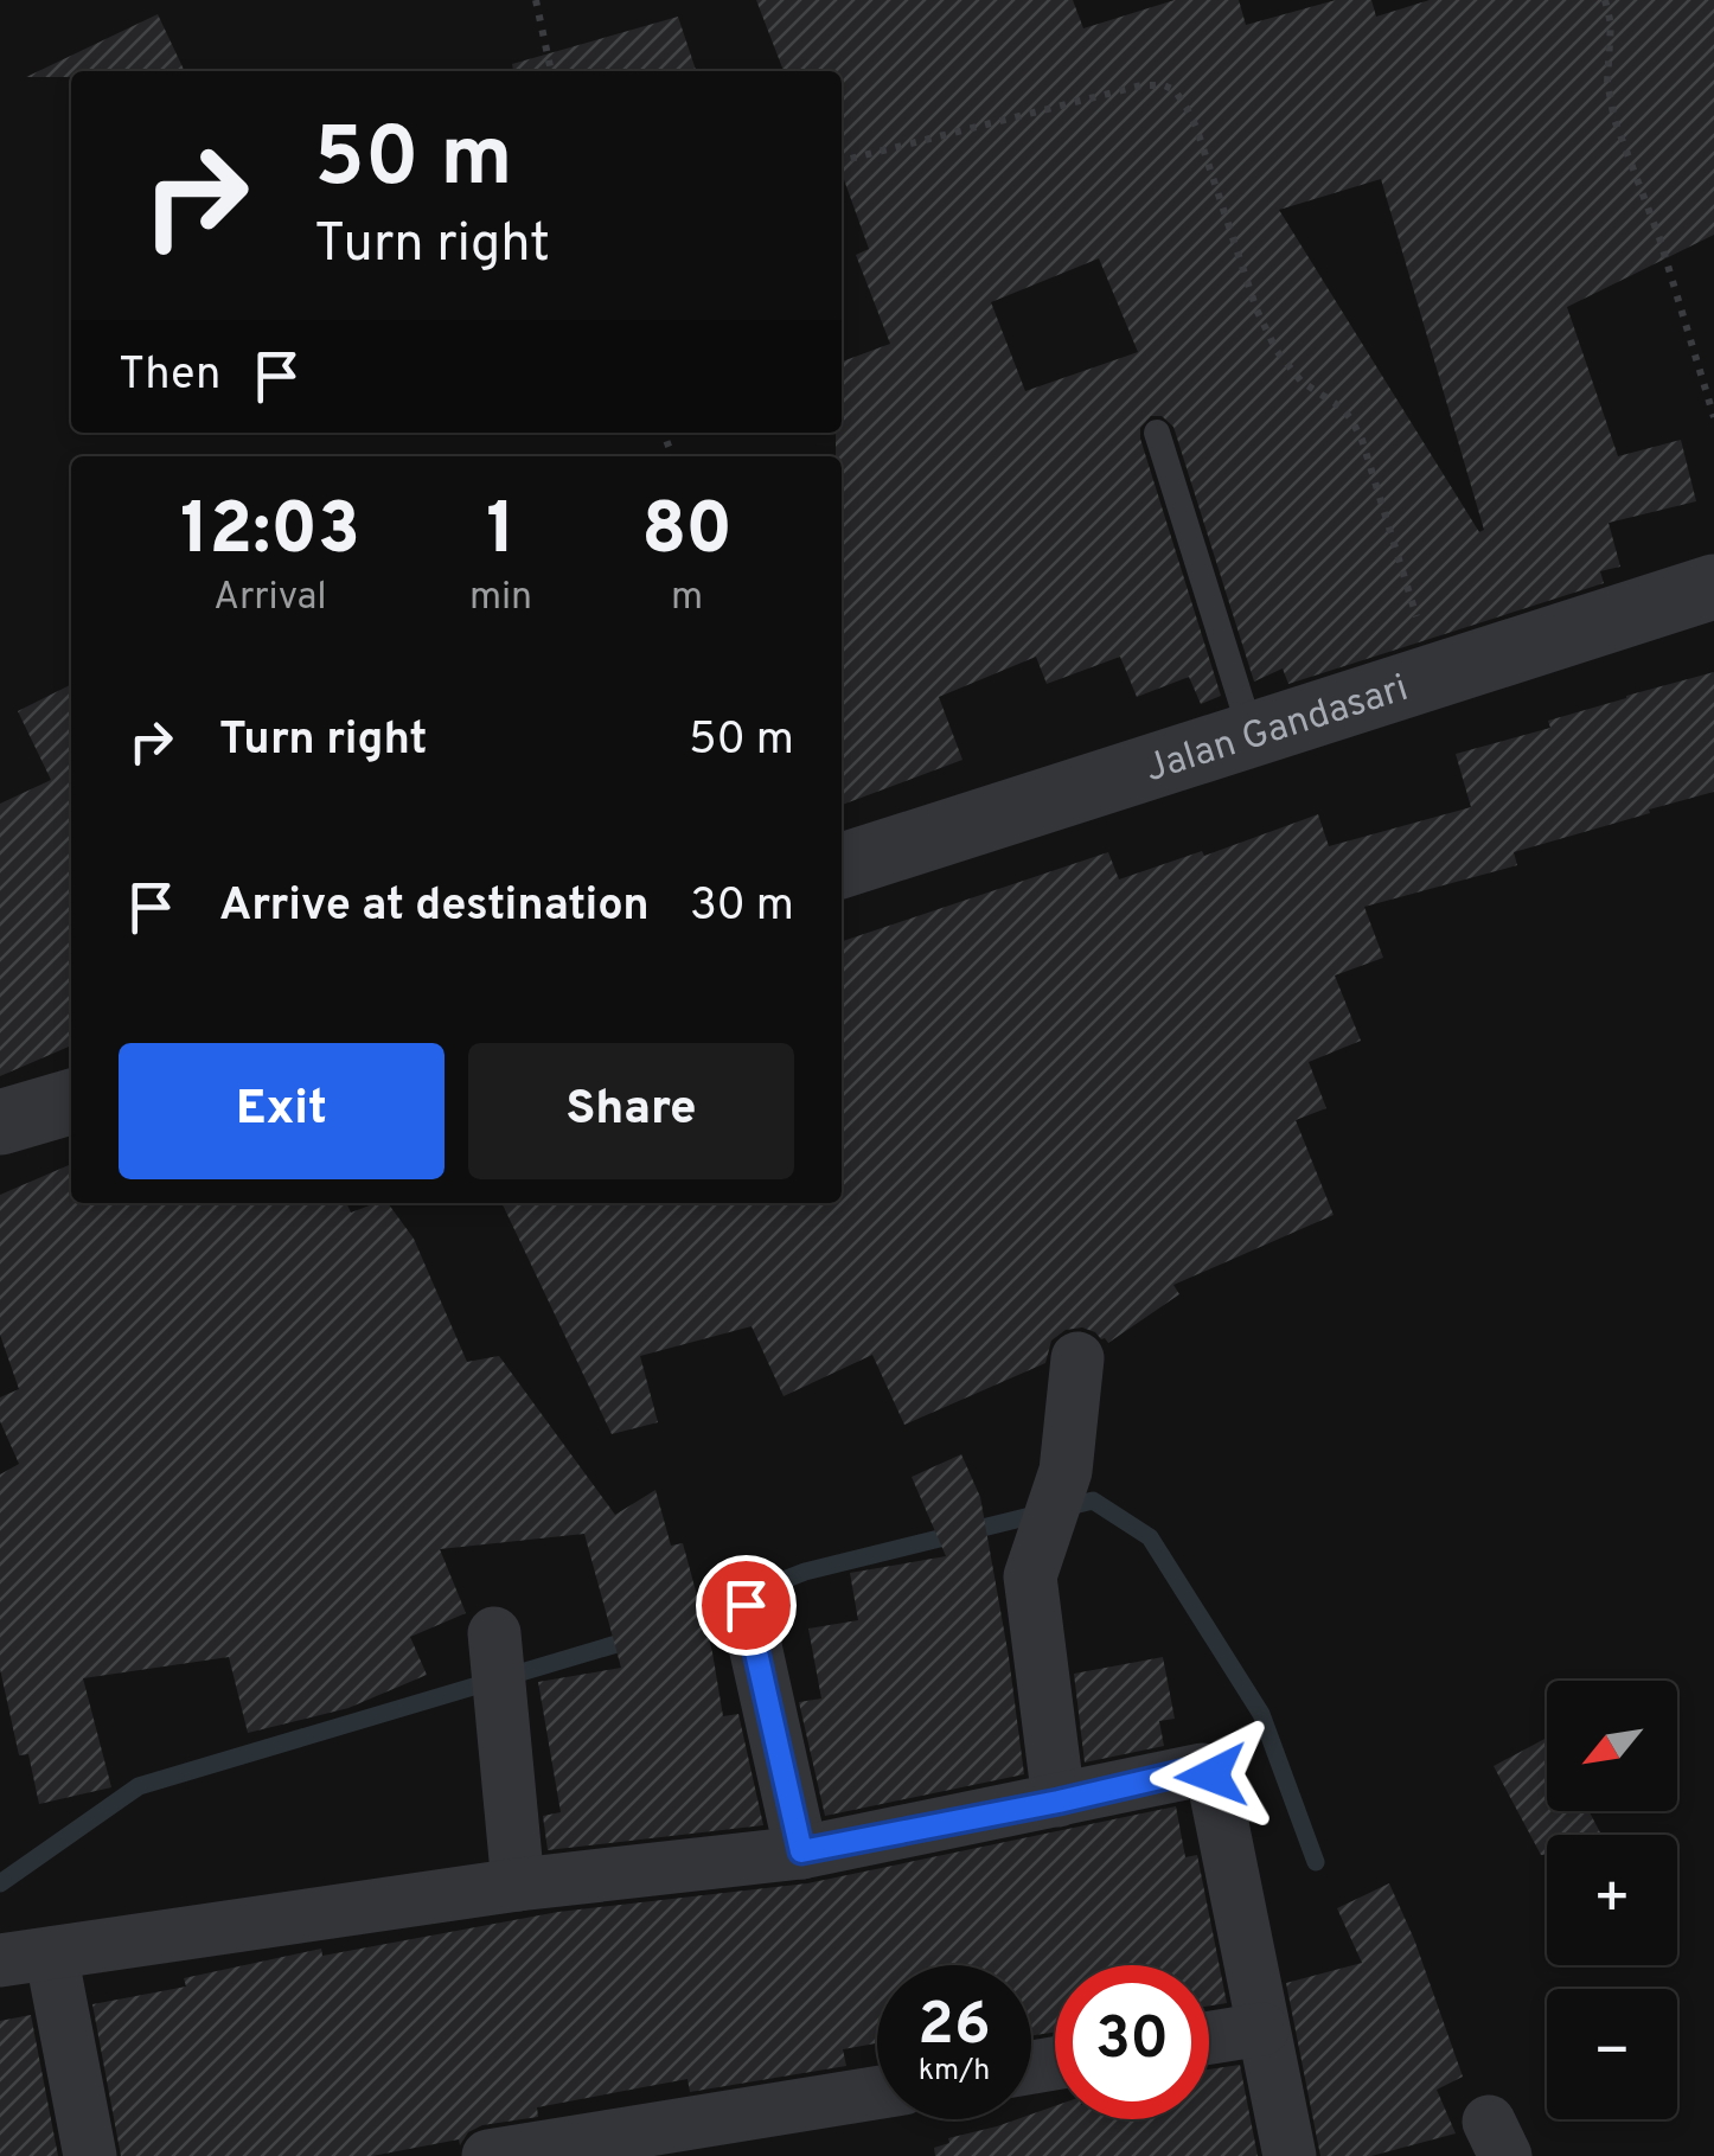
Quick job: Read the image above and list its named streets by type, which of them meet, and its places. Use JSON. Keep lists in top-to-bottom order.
{
  "streets": {
    "street": ["Jalan Gandasari"]
  },
  "north": "bottom left",
  "page": {
    "turn": ["50 m", "Turn right"],
    "then": "Then",
    "eta": [
      "12:03",
      "Arrival",
      "1",
      "min",
      "80",
      "m"
    ],
    "list": [
      {
        "name": "Turn right",
        "value": "50 m"
      },
      {
        "name": "Arrive at destination",
        "value": "30 m"
      }
    ],
    "buttons": ["Exit", "Share"],
    "map_buttons": ["+", "−"],
    "speed": "26 km/h",
    "limit": "30"
  }
}
